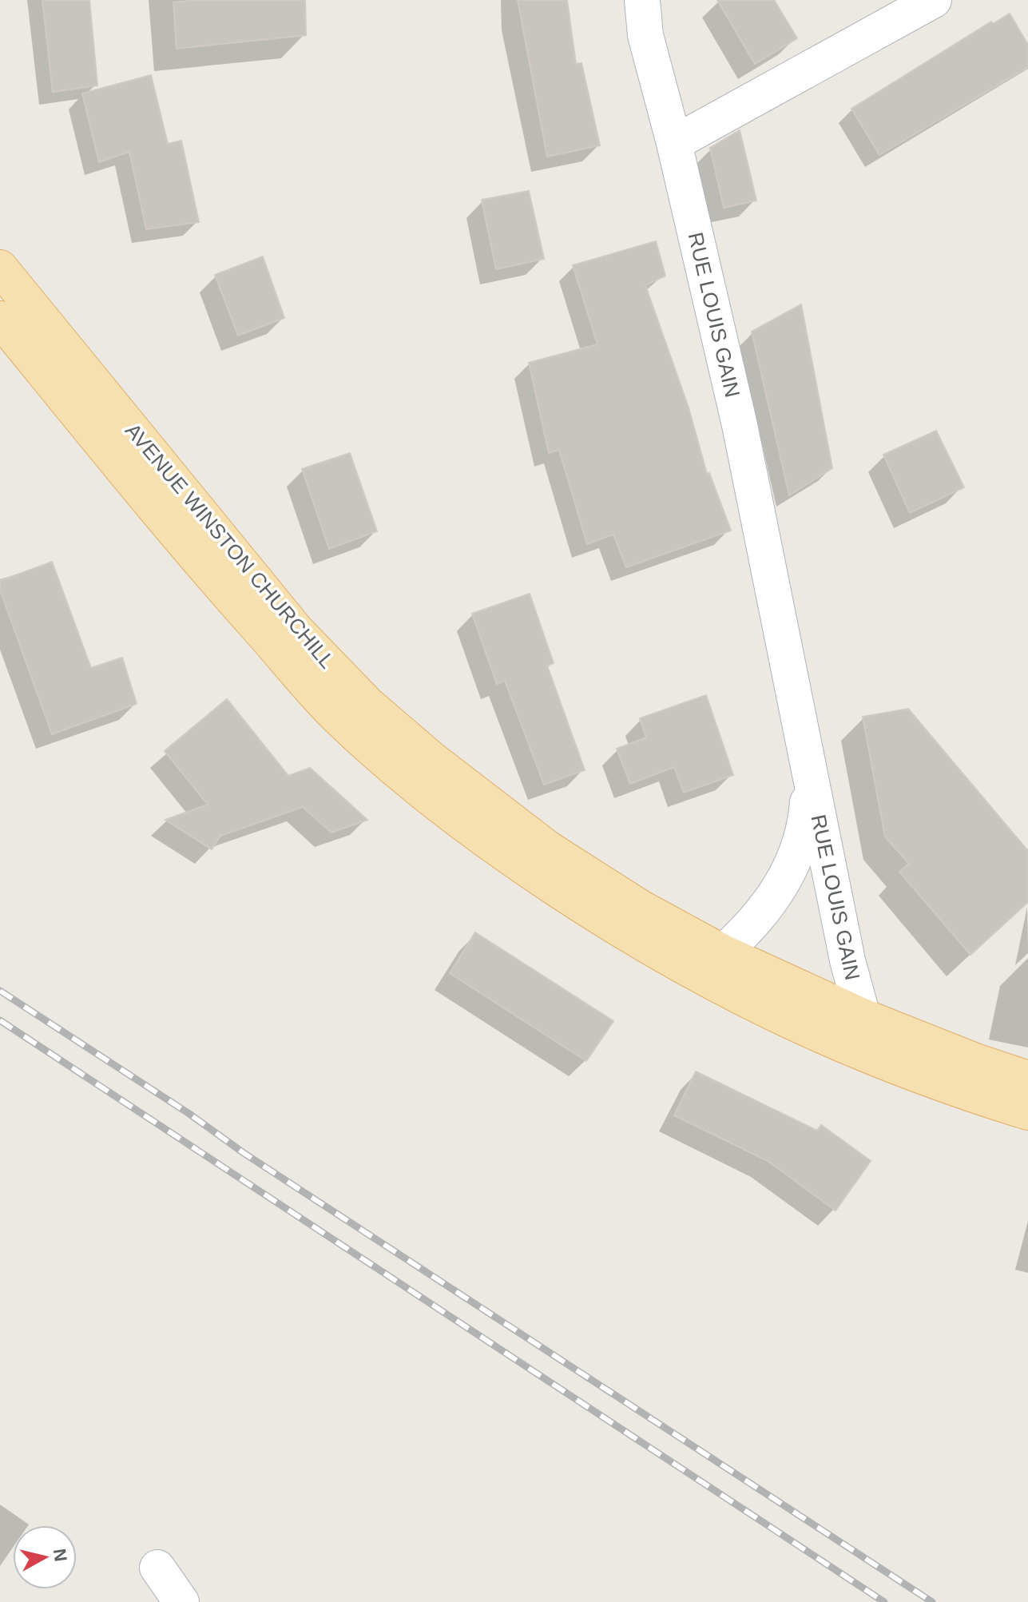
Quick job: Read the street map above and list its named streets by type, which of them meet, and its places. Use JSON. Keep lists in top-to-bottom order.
{
  "streets": {
    "main road": ["AVENUE WINSTON CHURCHILL"],
    "street": ["RUE LOUIS GAIN"]
  },
  "crossings": [
    ["RUE LOUIS GAIN", "AVENUE WINSTON CHURCHILL"]
  ],
  "north": "right"
}
